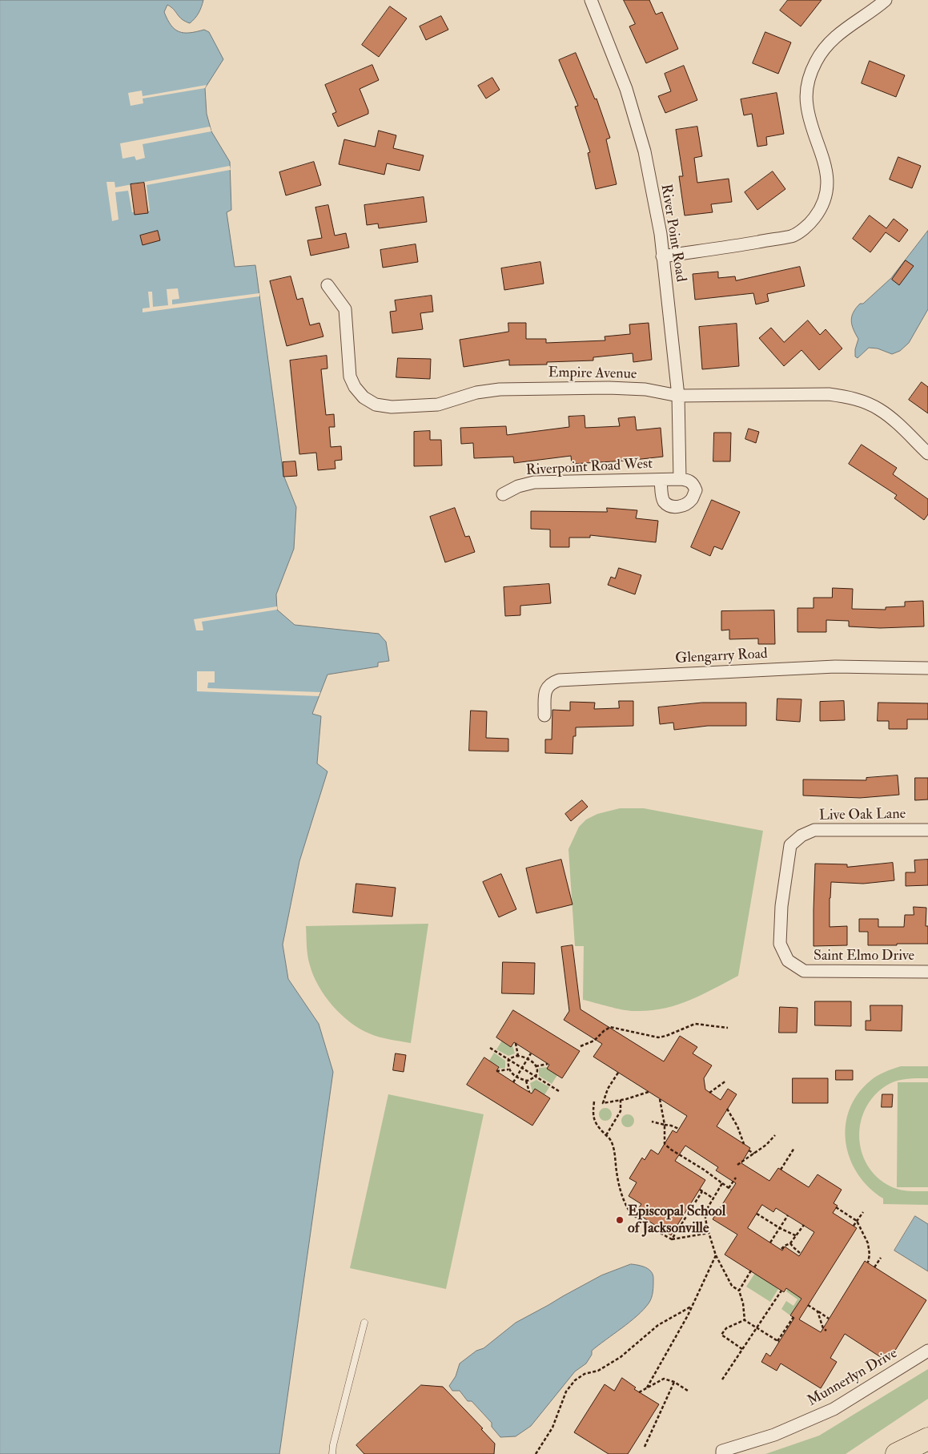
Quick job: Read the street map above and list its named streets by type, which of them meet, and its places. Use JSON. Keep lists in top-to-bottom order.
{
  "streets": {
    "street": [
      "River Point Road",
      "Empire Avenue",
      "Riverpoint Road West",
      "Glengarry Road",
      "Live Oak Lane",
      "Saint Elmo Drive",
      "Munnerlyn Drive"
    ]
  },
  "crossings": [
    ["River Point Road", "Empire Avenue"],
    ["River Point Road", "Riverpoint Road West"],
    ["Live Oak Lane", "Saint Elmo Drive"]
  ],
  "places": ["Episcopal School of Jacksonville"]
}
